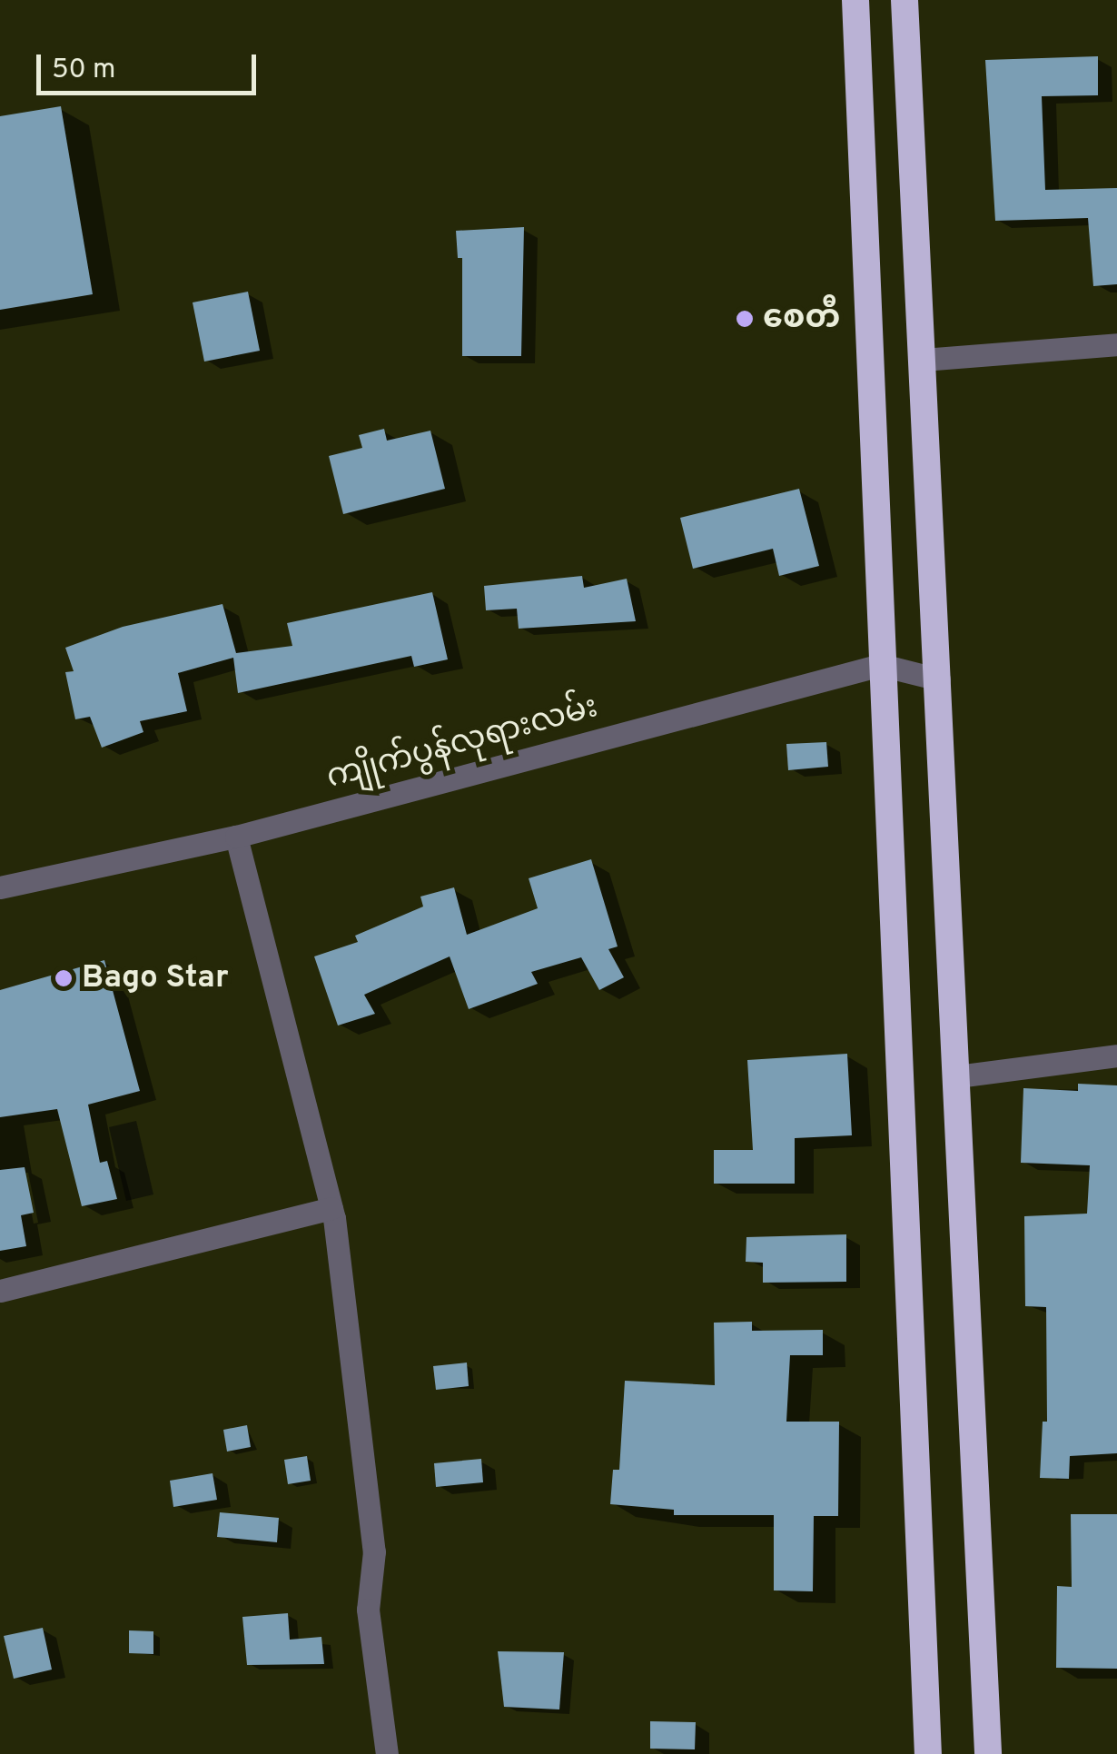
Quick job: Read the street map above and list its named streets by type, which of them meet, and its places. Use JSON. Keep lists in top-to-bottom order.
{
  "streets": {
    "street": ["ကျိုက်ပွန်လုရားလမ်း"]
  },
  "places": ["စေတီ", "Bago Star"],
  "scale_bar": "50 m"
}
